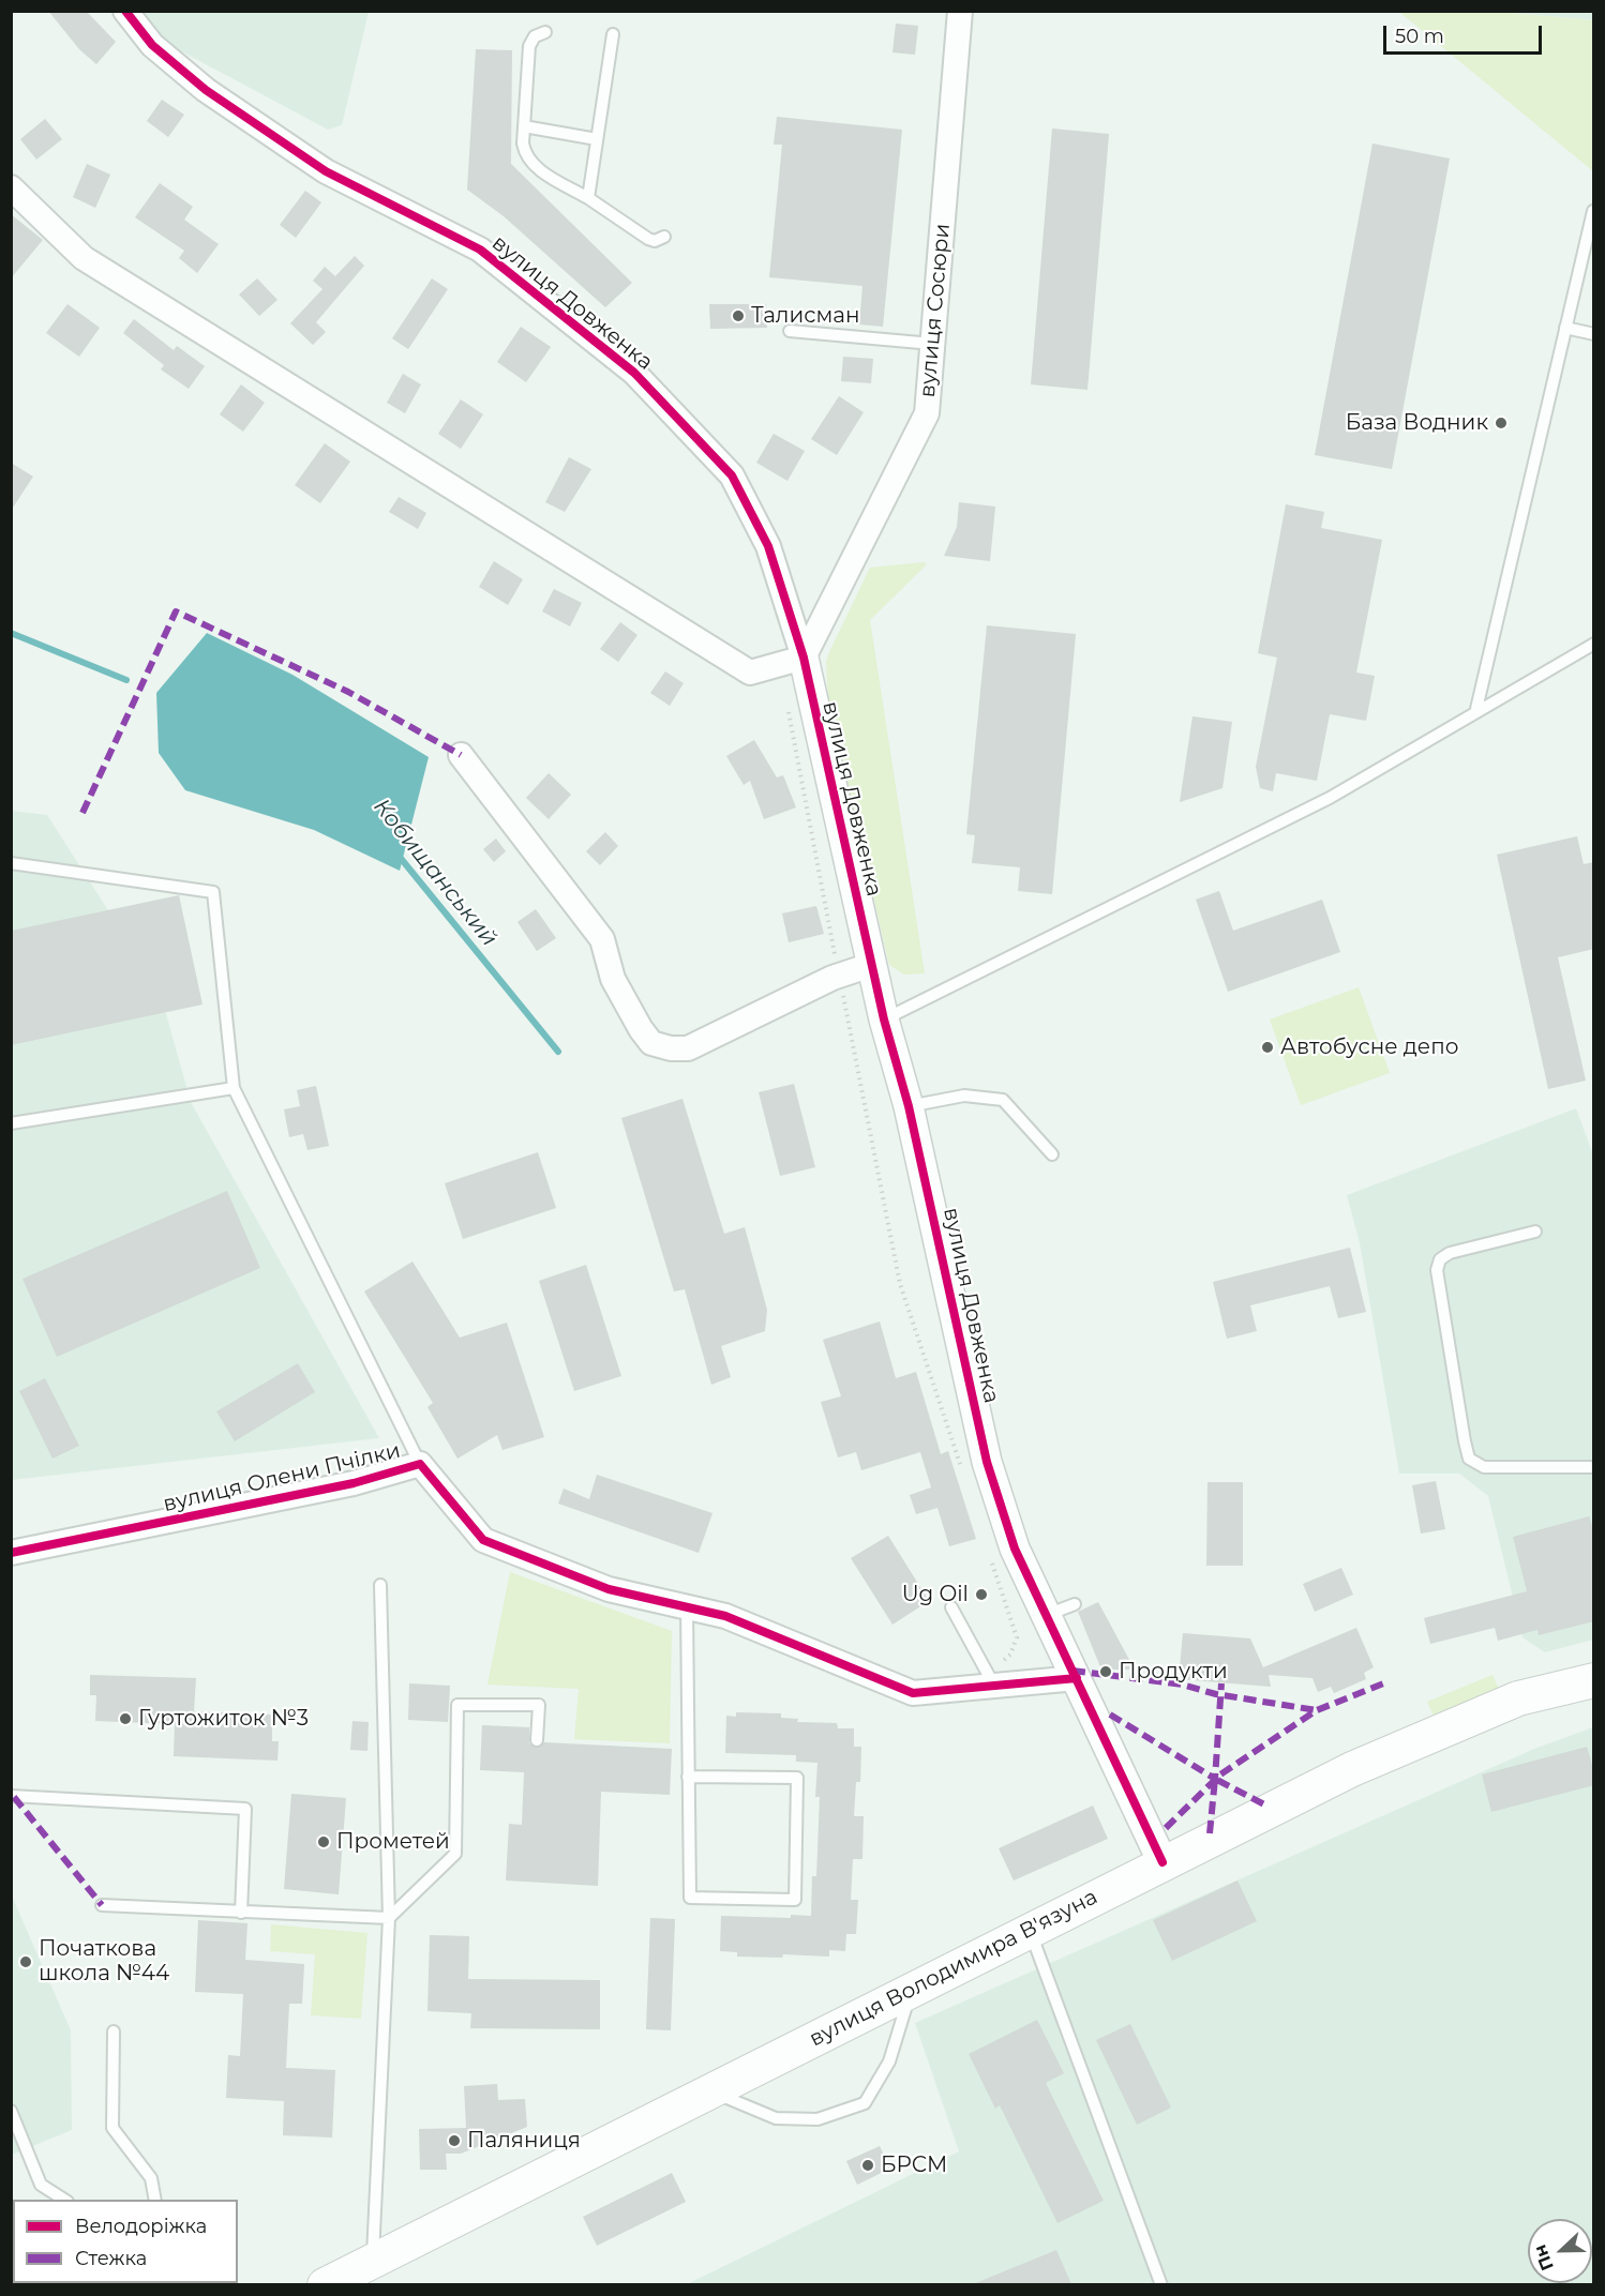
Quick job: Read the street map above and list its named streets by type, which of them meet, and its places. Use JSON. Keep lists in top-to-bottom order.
{
  "streets": {
    "main road": ["вулиця Володимира В'язуна"],
    "street": ["вулиця Довженка", "вулиця Сосюри", "вулиця Олени Пчілки"]
  },
  "crossings": [
    ["вулиця Довженка", "вулиця Сосюри"],
    ["вулиця Довженка", "вулиця Олени Пчілки"],
    ["вулиця Довженка", "вулиця Володимира В'язуна"]
  ],
  "water": ["Кобищанський"],
  "places": [
    "Талисман",
    "База Водник",
    "Автобусне депо",
    "Ug Oil",
    "Продукти",
    "Гуртожиток №3",
    "Прометей",
    "Початкова школа №44",
    "Паляниця",
    "БРСМ"
  ],
  "legend": ["Велодоріжка", "Стежка"],
  "scale_bar": "50 m",
  "north": "left"
}
